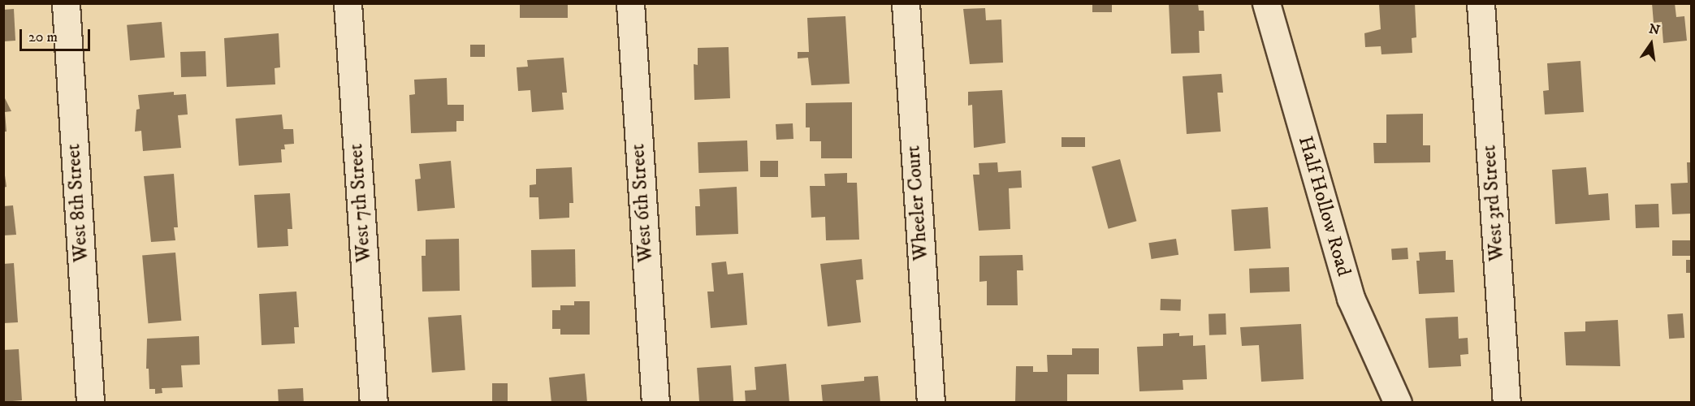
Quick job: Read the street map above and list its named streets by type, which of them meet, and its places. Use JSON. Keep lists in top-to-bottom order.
{
  "streets": {
    "street": [
      "West 8th Street",
      "West 7th Street",
      "West 6th Street",
      "Wheeler Court",
      "West 3rd Street",
      "Half Hollow Road"
    ]
  },
  "scale_bar": "20 m",
  "north": "top"
}
